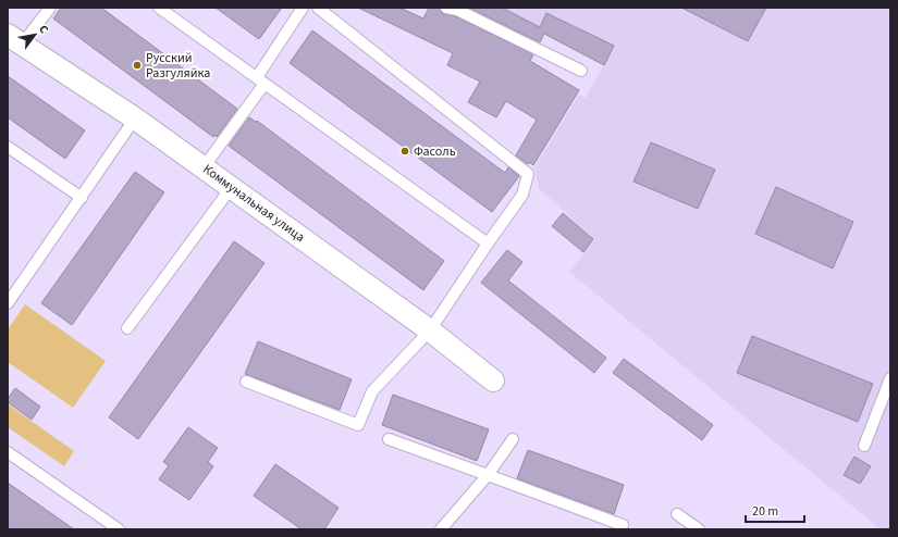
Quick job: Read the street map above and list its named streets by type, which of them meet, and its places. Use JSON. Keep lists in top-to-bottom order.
{
  "streets": {
    "street": ["Коммунальная улица"]
  },
  "places": ["Русский Разгуляйка", "Фасоль"],
  "scale_bar": "20 m",
  "north": "top right"
}
